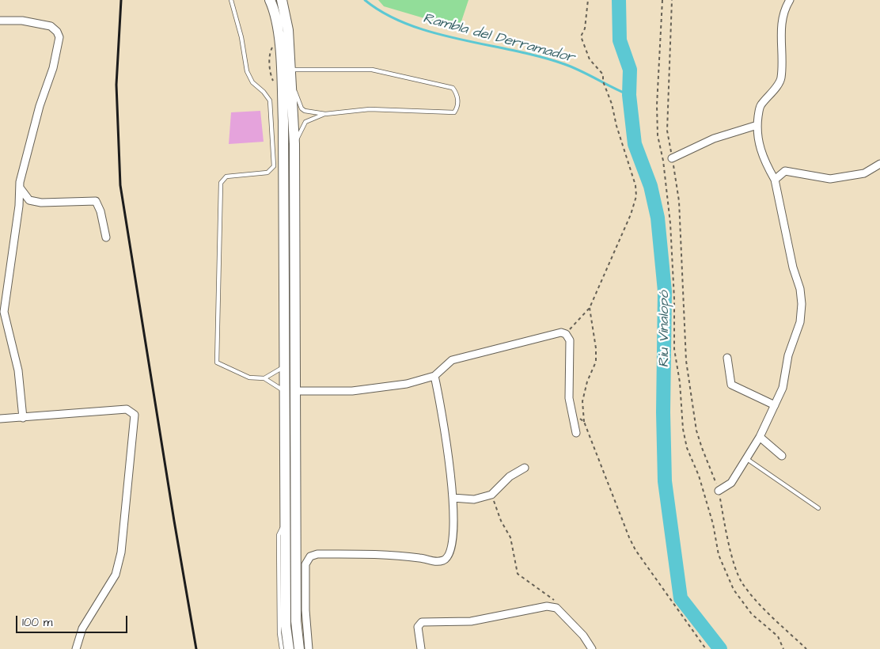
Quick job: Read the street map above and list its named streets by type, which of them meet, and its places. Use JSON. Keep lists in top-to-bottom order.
{
  "water": ["Rambla del Derramador", "Riu Vinalopó"],
  "scale_bar": "100 m"
}
